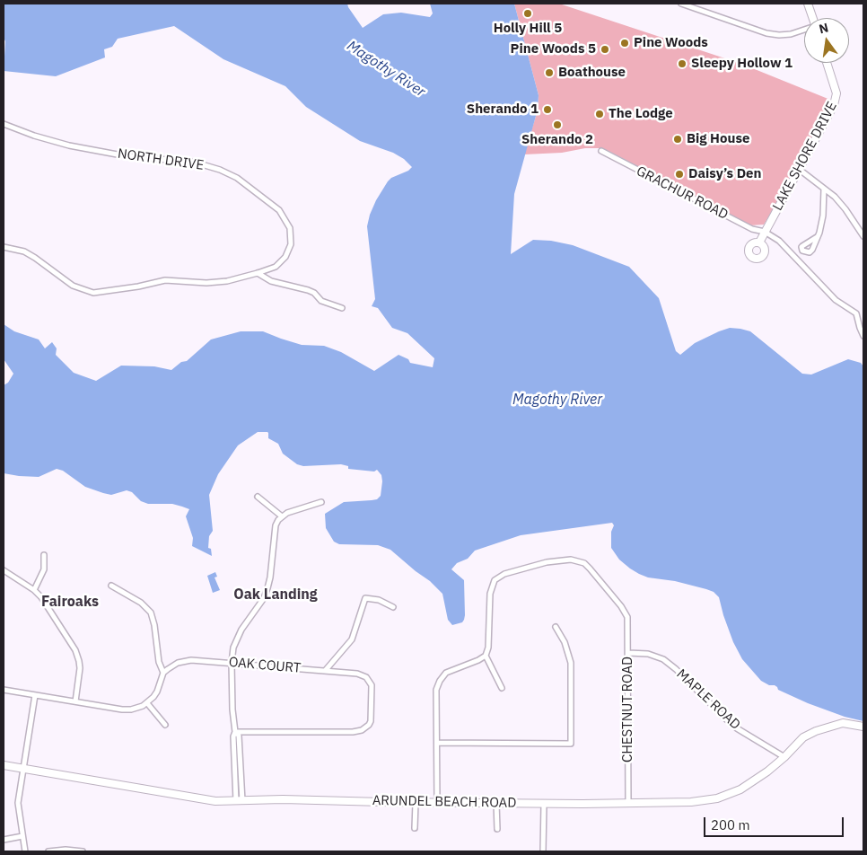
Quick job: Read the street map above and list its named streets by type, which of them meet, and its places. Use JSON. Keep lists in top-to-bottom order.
{
  "streets": {
    "street": [
      "LAKE SHORE DRIVE",
      "NORTH DRIVE",
      "GRACHUR ROAD",
      "OAK COURT",
      "MAPLE ROAD",
      "CHESTNUT ROAD",
      "ARUNDEL BEACH ROAD"
    ]
  },
  "crossings": [
    ["LAKE SHORE DRIVE", "GRACHUR ROAD"],
    ["MAPLE ROAD", "CHESTNUT ROAD"],
    ["MAPLE ROAD", "ARUNDEL BEACH ROAD"],
    ["CHESTNUT ROAD", "ARUNDEL BEACH ROAD"]
  ],
  "districts": ["Oak Landing", "Fairoaks"],
  "water": ["Magothy River"],
  "places": [
    "Holly Hill 5",
    "Pine Woods",
    "Pine Woods 5",
    "Sleepy Hollow 1",
    "Boathouse",
    "Sherando 1",
    "The Lodge",
    "Sherando 2",
    "Big House",
    "Daisy’s Den"
  ],
  "scale_bar": "200 m",
  "north": "top"
}
